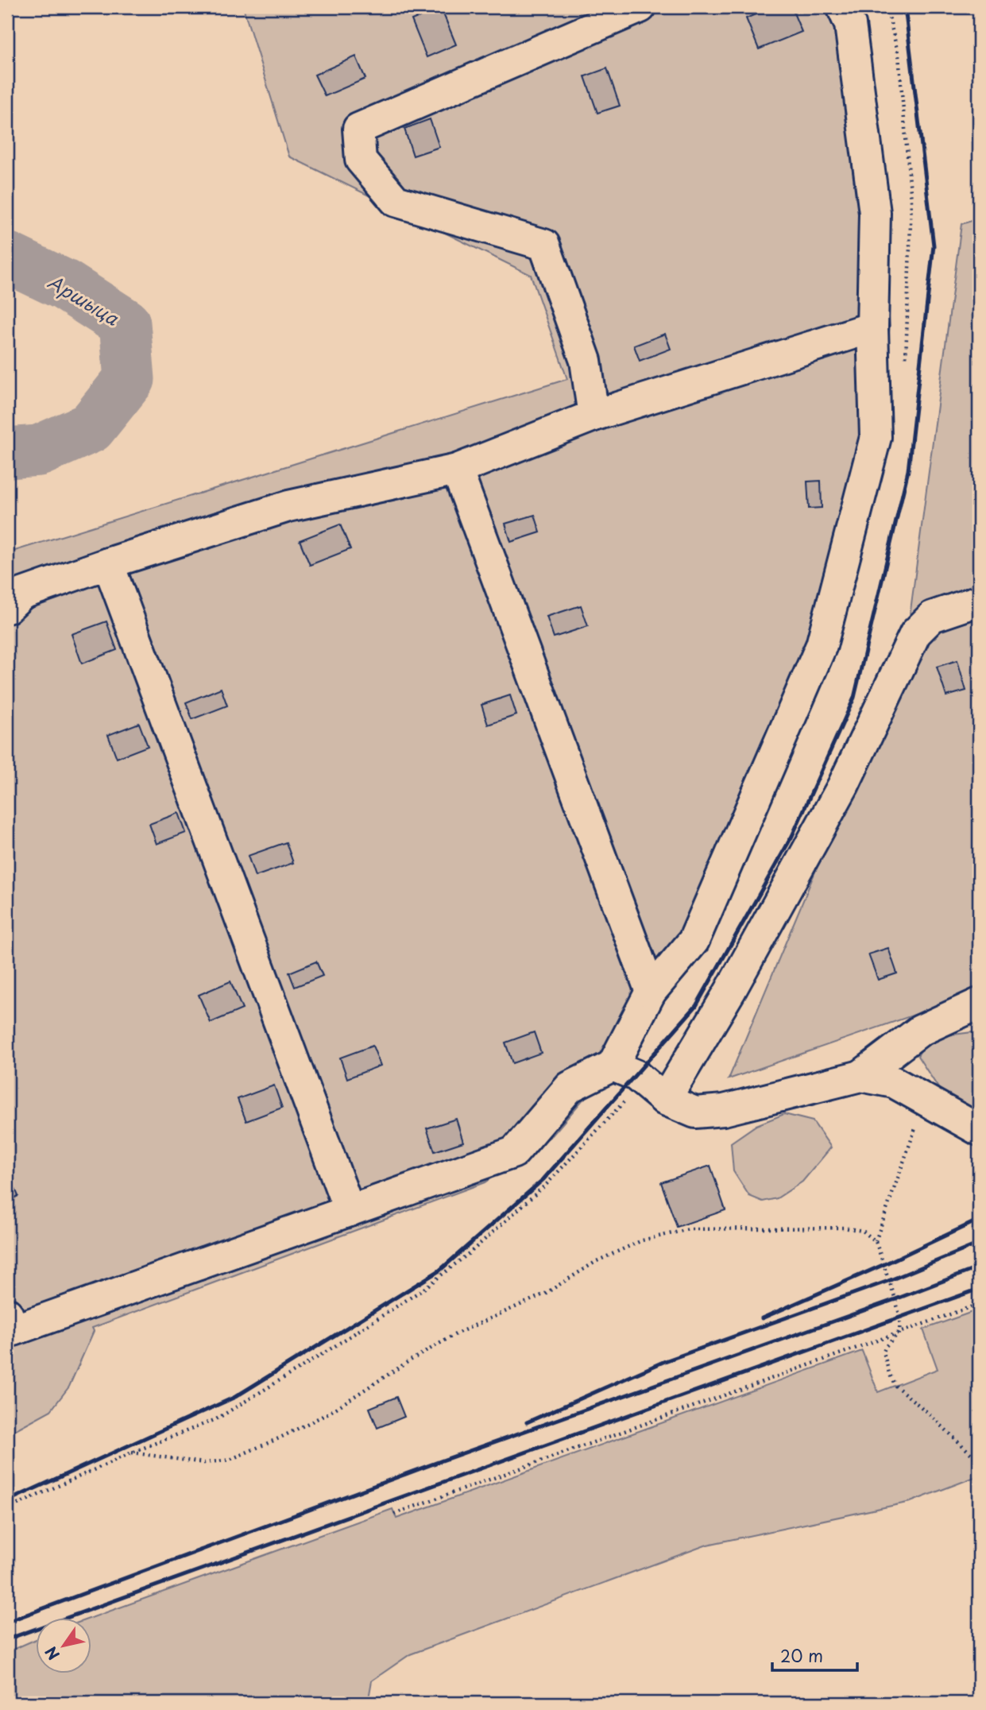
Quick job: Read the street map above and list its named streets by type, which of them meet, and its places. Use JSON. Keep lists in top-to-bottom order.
{
  "water": ["Аршыца"],
  "scale_bar": "20 m",
  "north": "bottom left"
}
